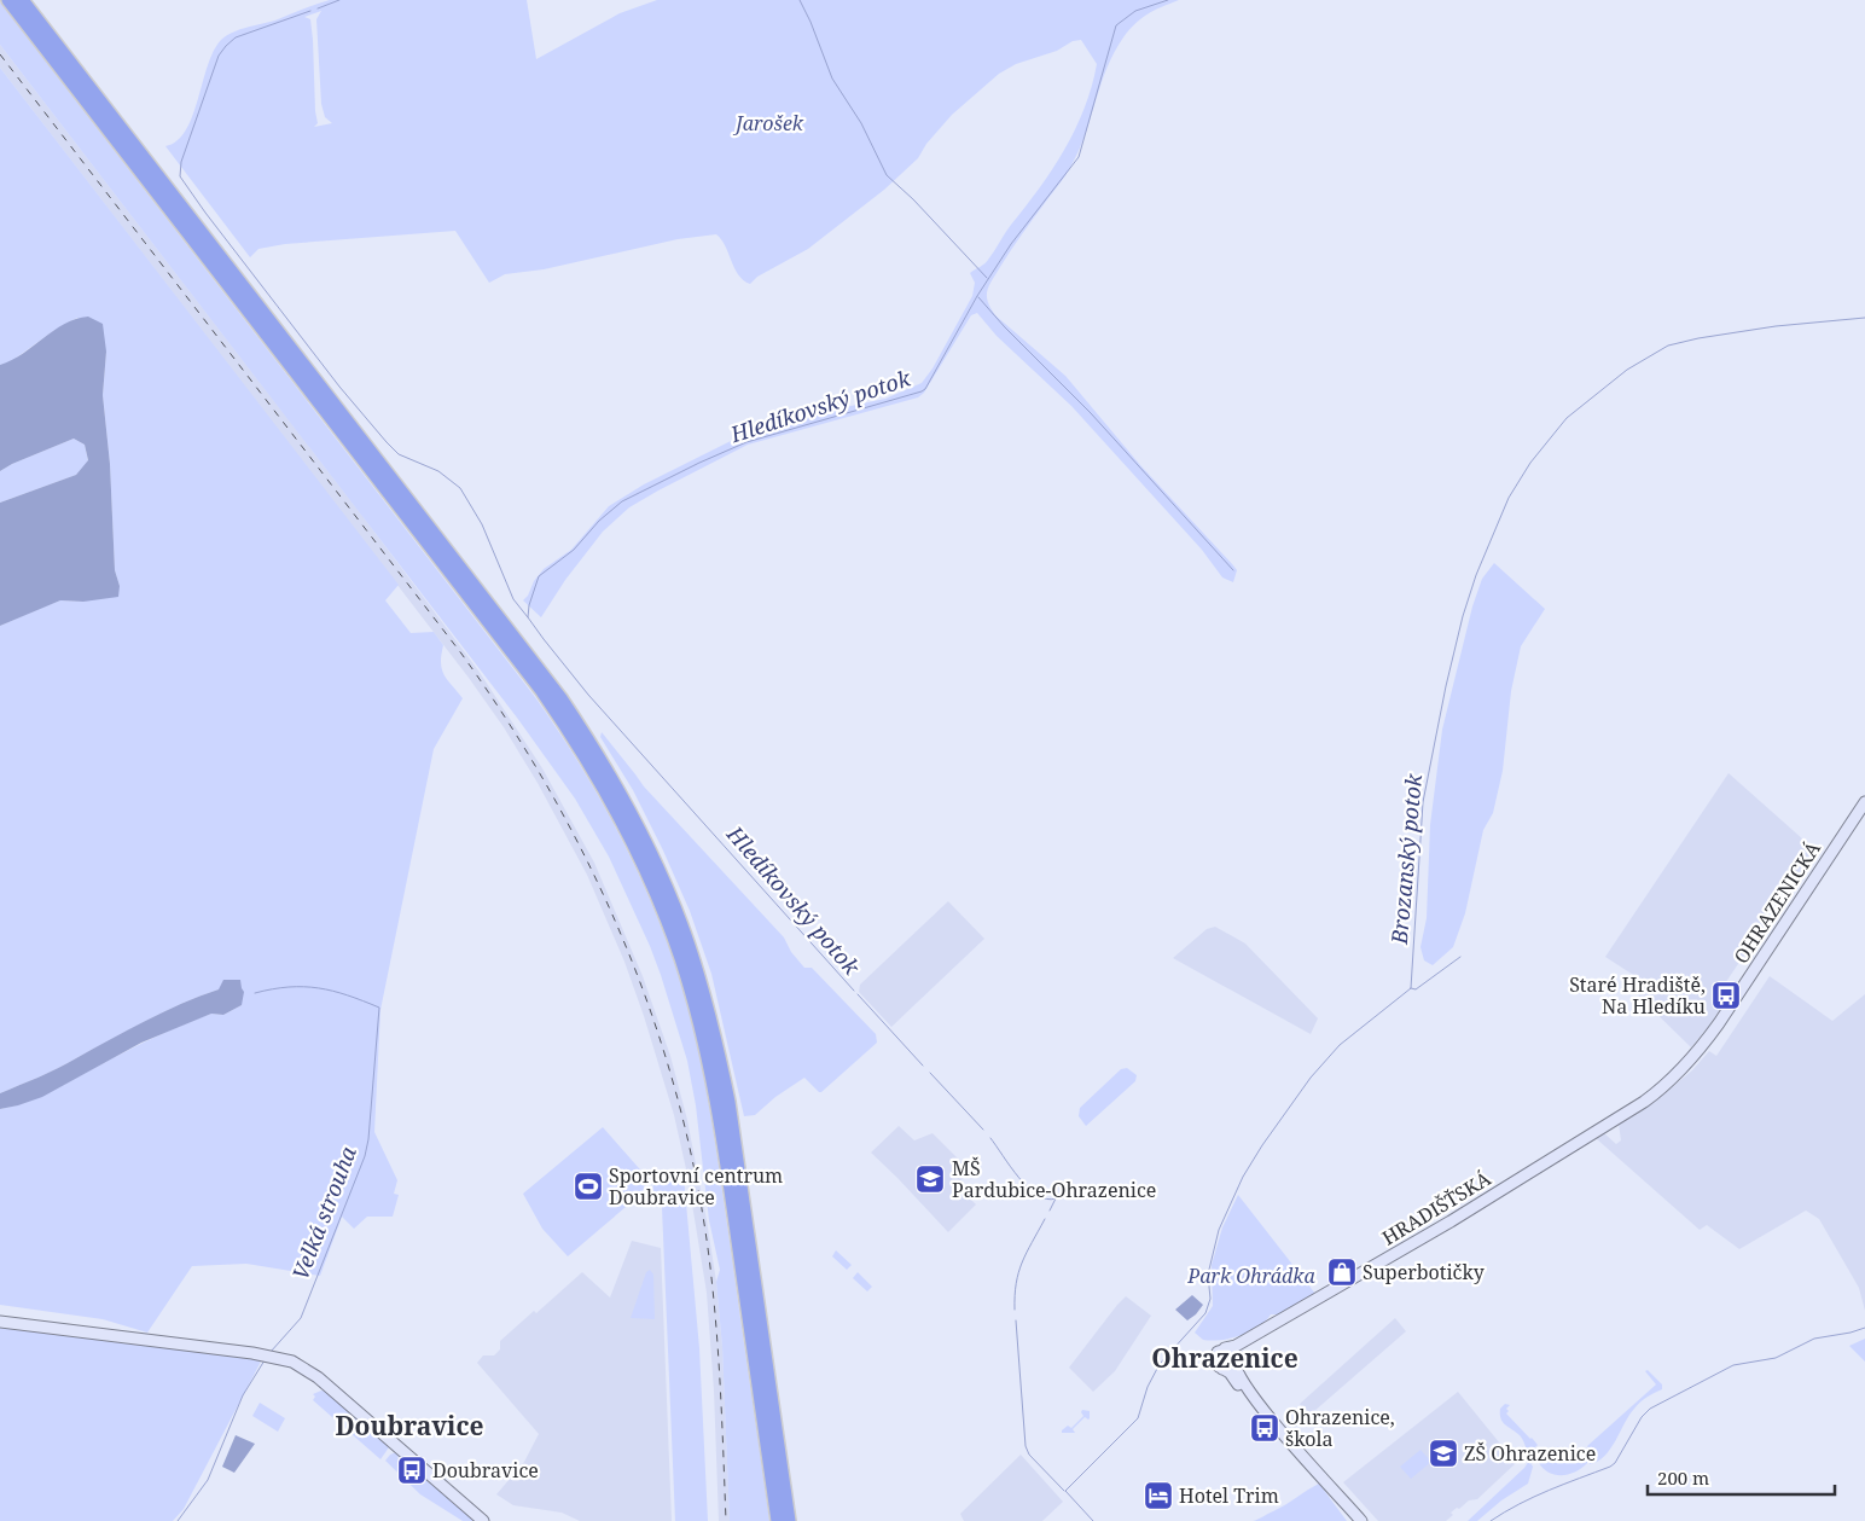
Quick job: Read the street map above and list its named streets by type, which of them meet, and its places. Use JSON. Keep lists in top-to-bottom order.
{
  "streets": {
    "street": ["OHRAZENICKÁ", "HRADIŠŤSKÁ"]
  },
  "crossings": [
    ["OHRAZENICKÁ", "HRADIŠŤSKÁ"]
  ],
  "districts": ["Ohrazenice", "Doubravice"],
  "water": ["Hledíkovský potok", "Brozanský potok", "Velká strouha"],
  "parks": ["Jarošek", "Park Ohrádka"],
  "places": {
    "bus stop": ["Staré Hradiště, Na Hledíku", "Ohrazenice, škola", "Doubravice"],
    "school or university": ["MŠ Pardubice-Ohrazenice", "ZŠ Ohrazenice"],
    "sports": ["Sportovní centrum Doubravice"],
    "shop": ["Superbotičky"],
    "hotel": ["Hotel Trim"]
  },
  "scale_bar": "200 m"
}
